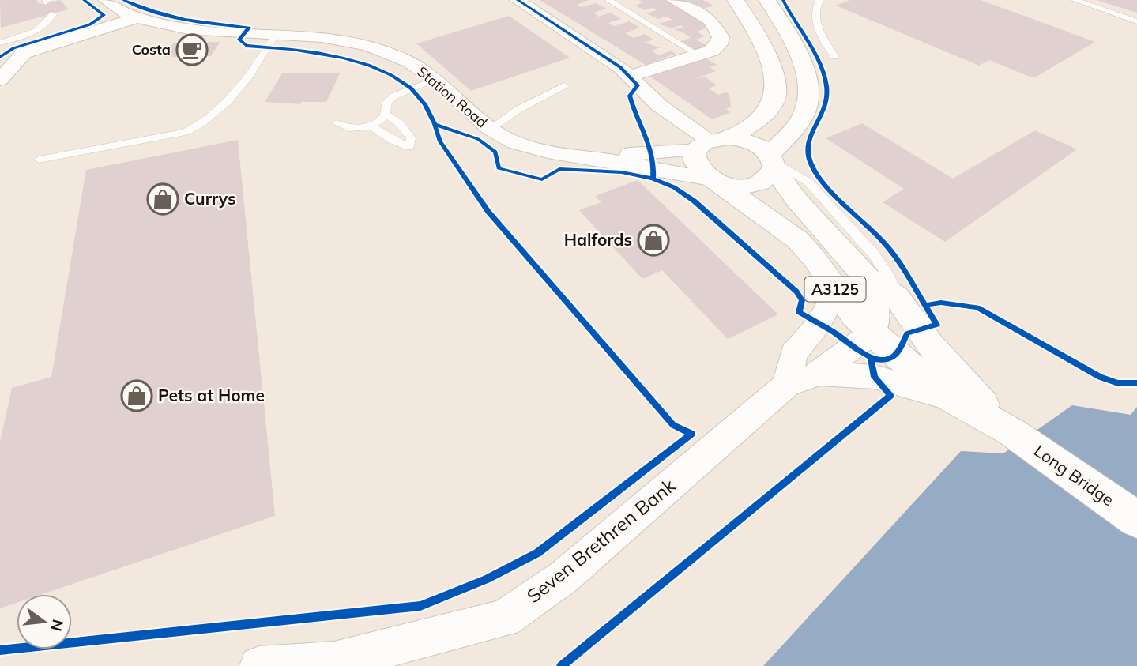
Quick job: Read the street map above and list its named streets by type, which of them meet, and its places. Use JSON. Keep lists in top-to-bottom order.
{
  "streets": {
    "main road": ["A3125", "Long Bridge"],
    "street": ["Station Road", "Seven Brethren Bank"]
  },
  "crossings": [
    ["Station Road", "A3125"],
    ["A3125", "Long Bridge"],
    ["A3125", "Seven Brethren Bank"]
  ],
  "places": {
    "cafe": ["Costa"],
    "shop": ["Currys", "Halfords", "Pets at Home"]
  },
  "north": "right"
}
